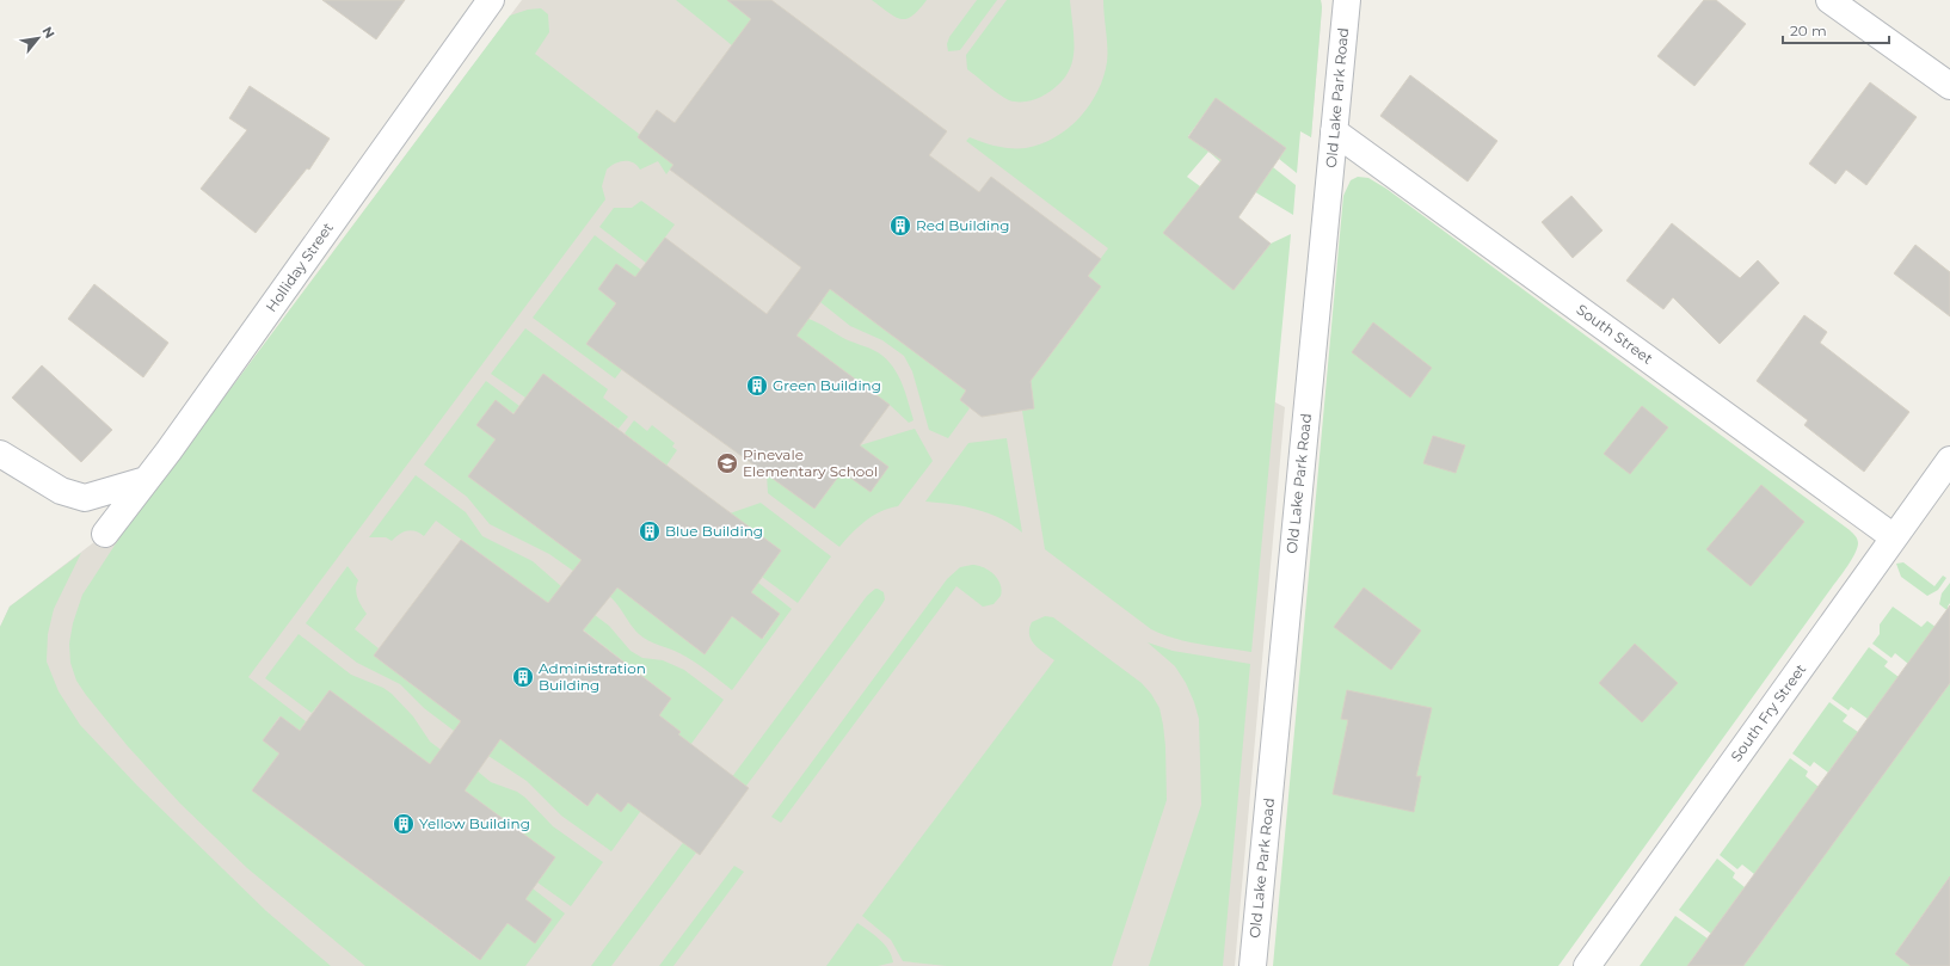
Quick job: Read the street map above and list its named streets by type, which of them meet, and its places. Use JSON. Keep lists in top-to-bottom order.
{
  "streets": {
    "street": [
      "Old Lake Park Road",
      "Holliday Street",
      "South Street",
      "South Fry Street"
    ]
  },
  "crossings": [
    ["Old Lake Park Road", "South Street"],
    ["South Street", "South Fry Street"]
  ],
  "places": {
    "building": [
      "Red Building",
      "Green Building",
      "Blue Building",
      "Administration Building",
      "Yellow Building"
    ],
    "school or university": ["Pinevale Elementary School"]
  },
  "scale_bar": "20 m",
  "north": "top right"
}
